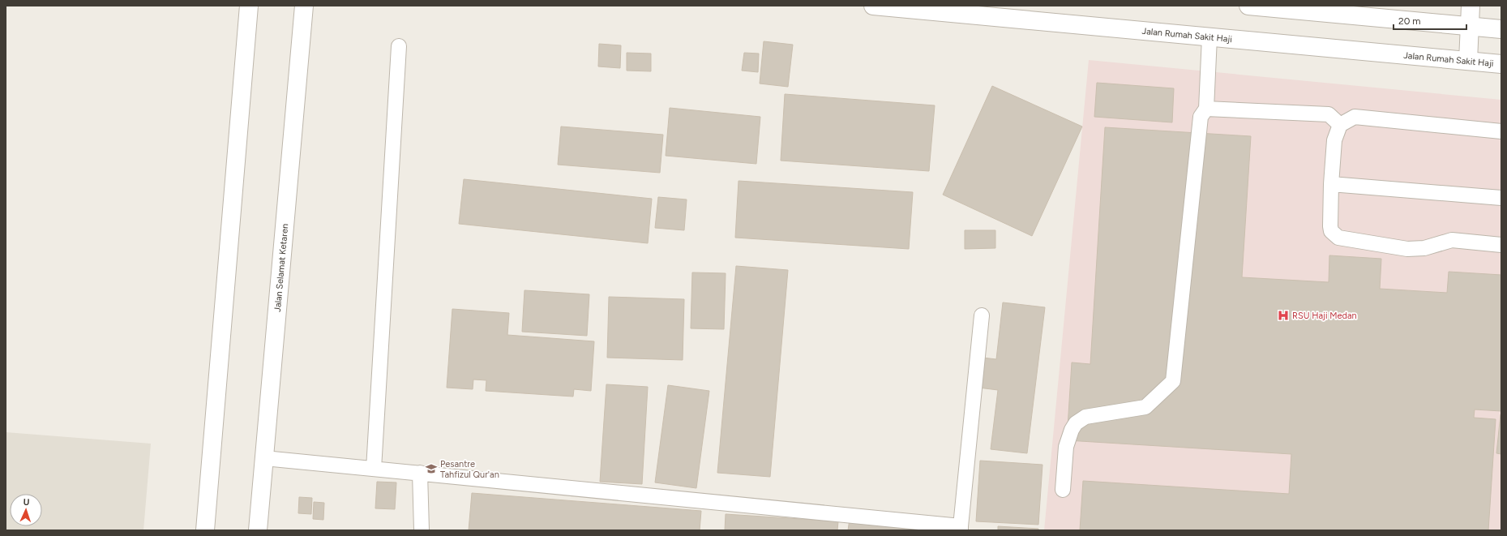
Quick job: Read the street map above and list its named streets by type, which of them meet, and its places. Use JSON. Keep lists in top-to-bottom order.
{
  "streets": {
    "street": ["Jalan Rumah Sakit Haji", "Jalan Selamat Ketaren"]
  },
  "places": {
    "hospital": ["RSU Haji Medan"],
    "school or university": ["Pesantre Tahfizul Qur'an"]
  },
  "scale_bar": "20 m",
  "north": "top"
}
